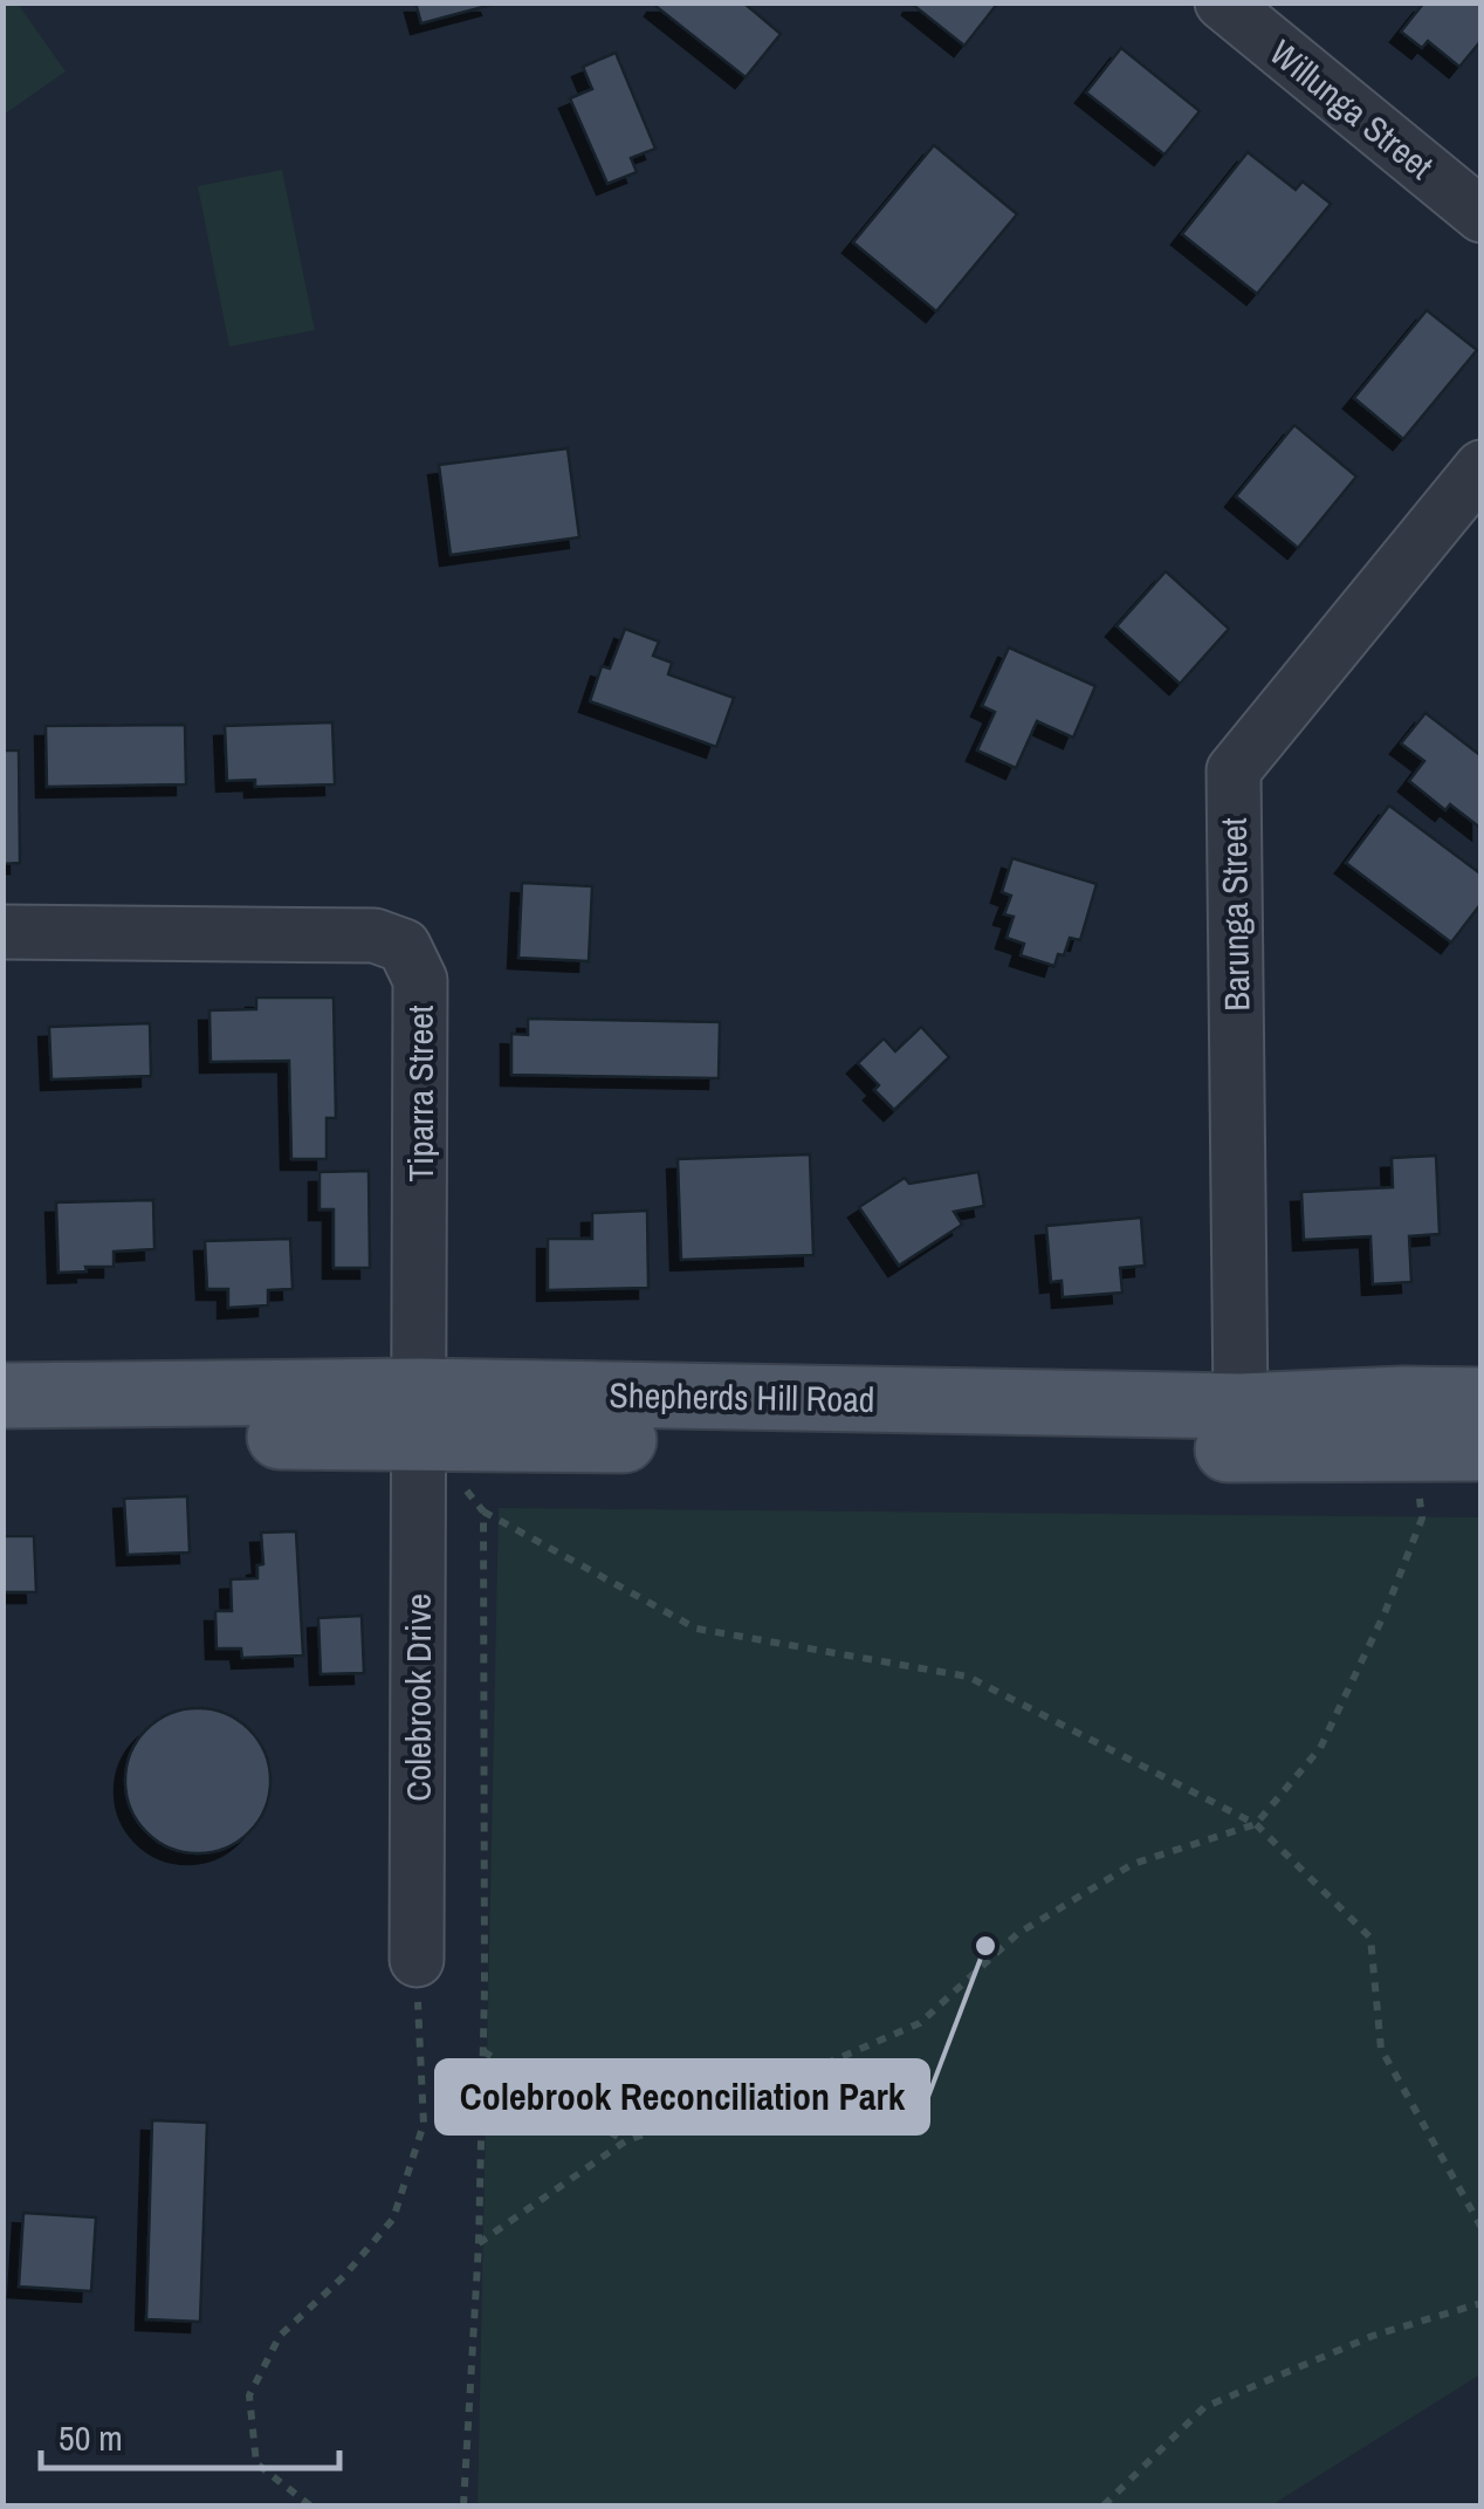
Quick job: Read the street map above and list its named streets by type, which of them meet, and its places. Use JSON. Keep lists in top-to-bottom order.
{
  "streets": {
    "main road": ["Shepherds Hill Road"],
    "street": [
      "Willunga Street",
      "Barunga Street",
      "Tiparra Street",
      "Colebrook Drive"
    ]
  },
  "crossings": [
    ["Barunga Street", "Shepherds Hill Road"],
    ["Tiparra Street", "Shepherds Hill Road"],
    ["Tiparra Street", "Colebrook Drive"],
    ["Shepherds Hill Road", "Colebrook Drive"]
  ],
  "places": ["Colebrook Reconciliation Park"],
  "scale_bar": "50 m"
}
